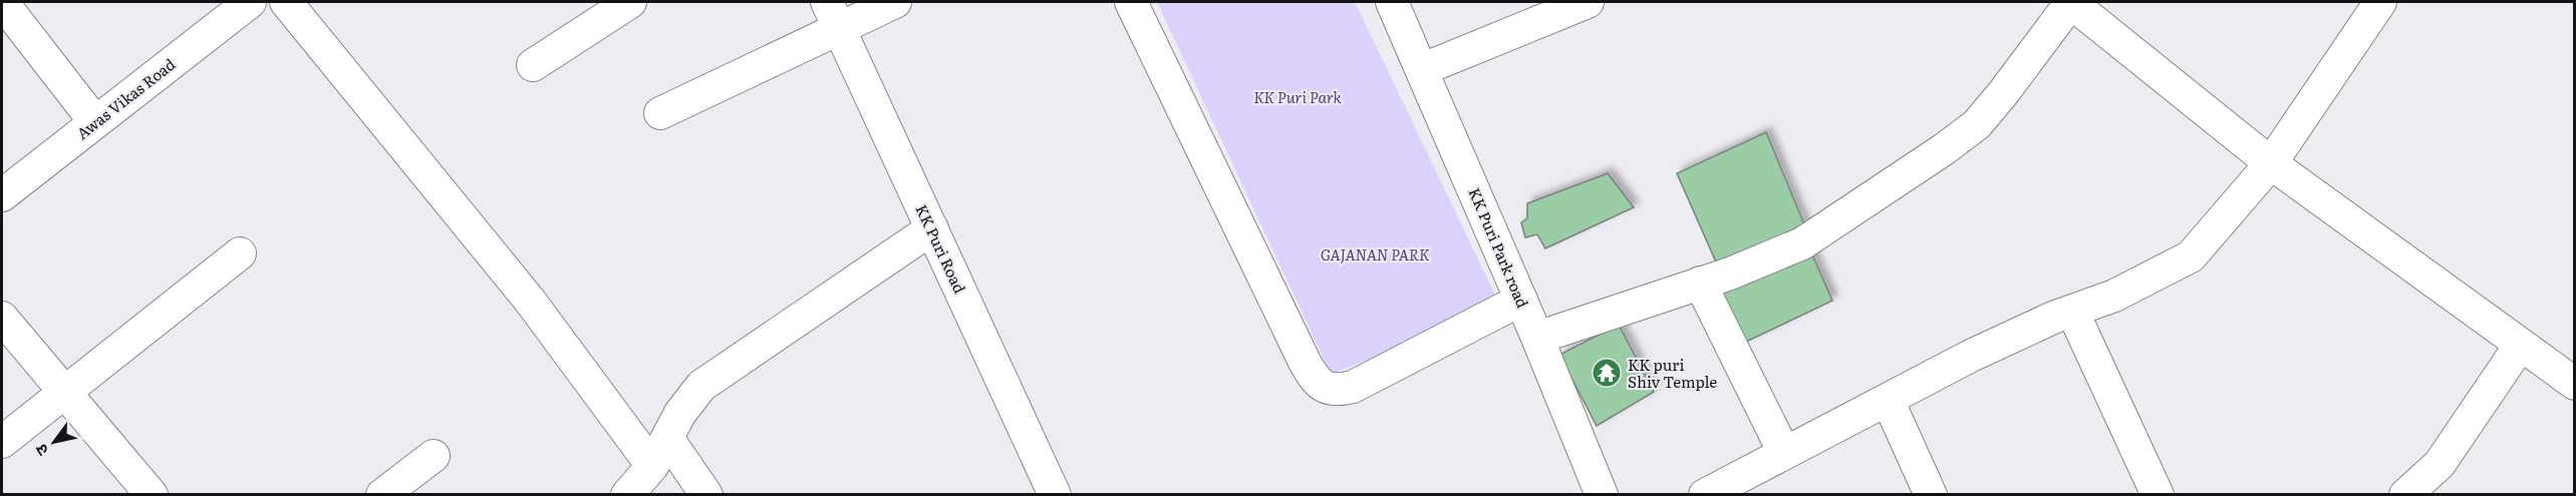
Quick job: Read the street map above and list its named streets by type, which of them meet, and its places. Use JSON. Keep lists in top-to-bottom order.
{
  "streets": {
    "street": ["Awas Vikas Road", "KK Puri Park road", "KK Puri Road"]
  },
  "parks": ["KK Puri Park", "GAJANAN PARK"],
  "places": {
    "temple": ["KK puri Shiv Temple"]
  },
  "north": "bottom left"
}
